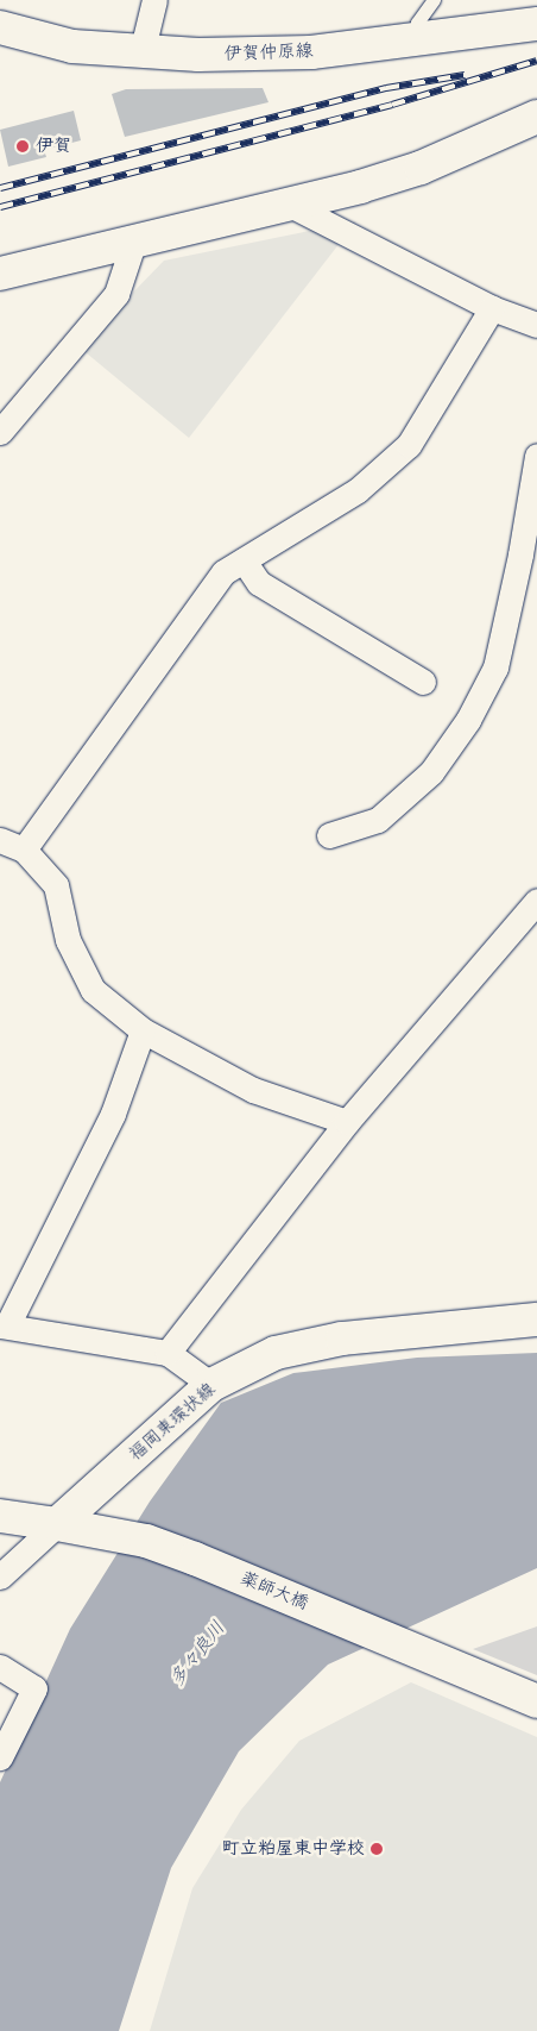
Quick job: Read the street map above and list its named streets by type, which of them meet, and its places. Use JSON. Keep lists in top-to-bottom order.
{
  "streets": {
    "main road": ["伊賀仲原線", "福岡東環状線", "薬師大橋"]
  },
  "crossings": [
    ["福岡東環状線", "薬師大橋"]
  ],
  "water": ["多々良川"],
  "places": ["伊賀", "町立粕屋東中学校"]
}
